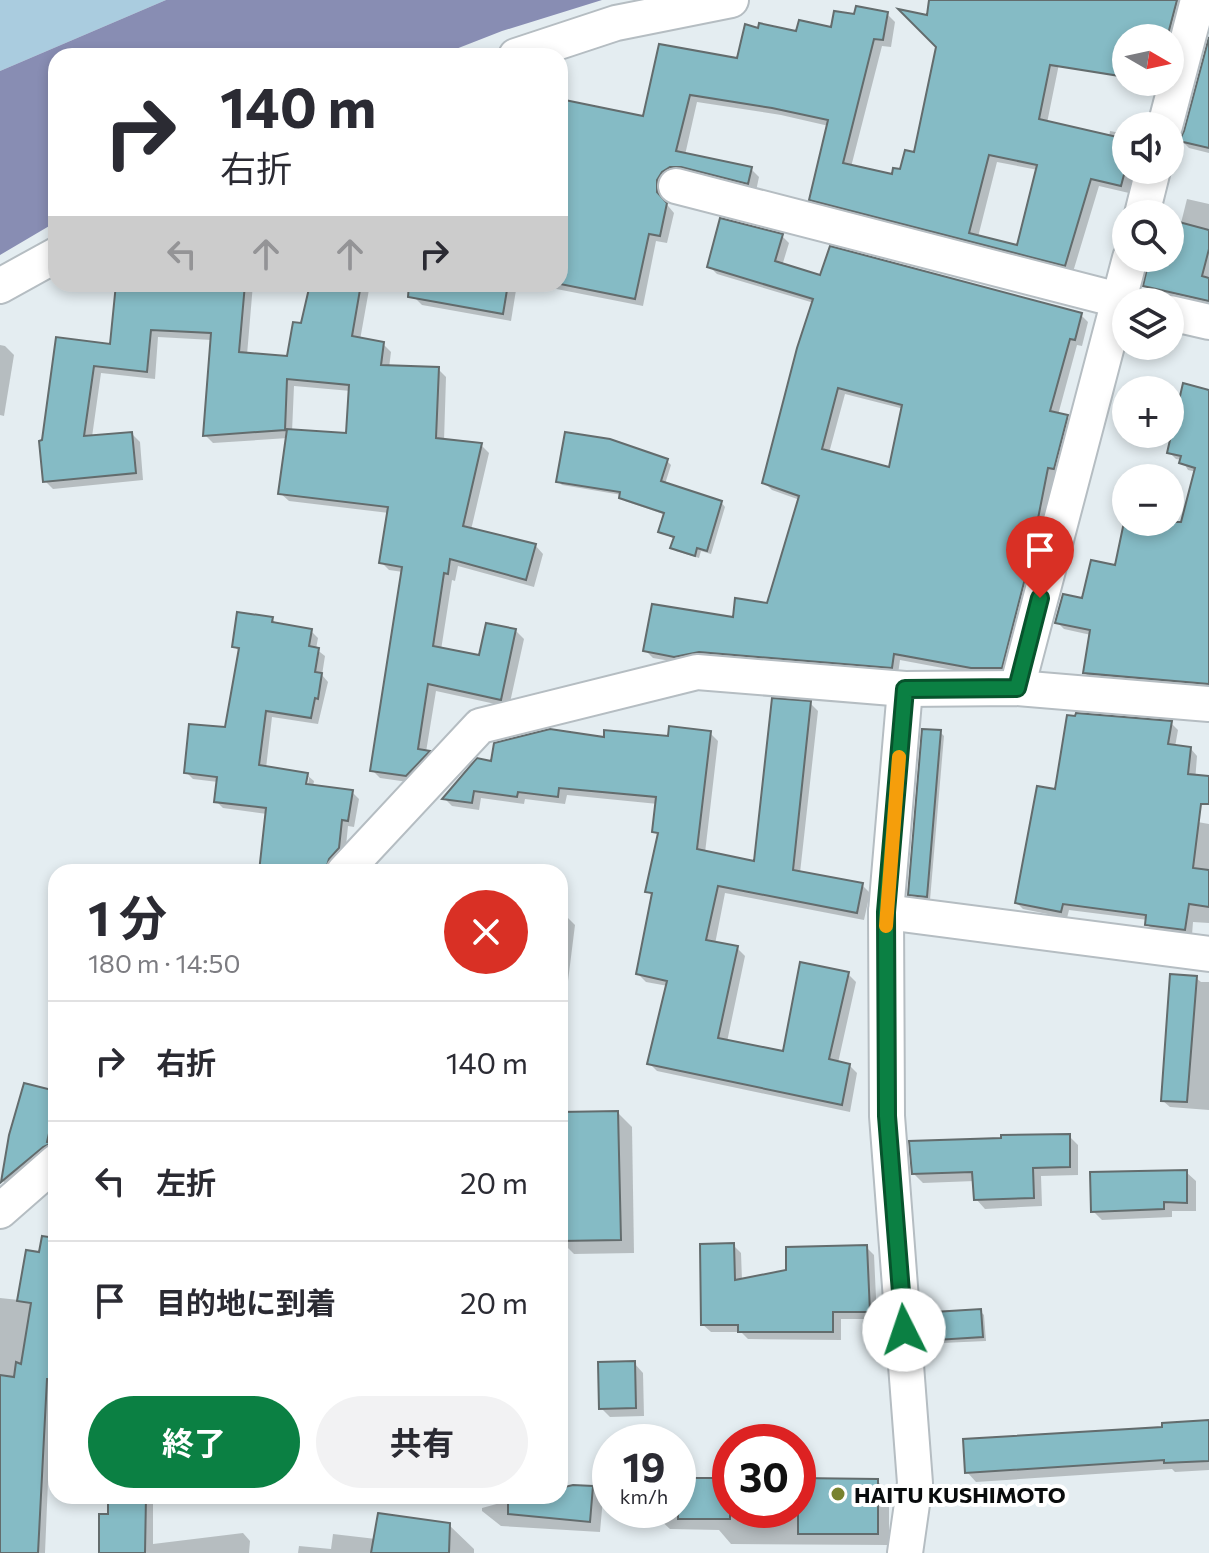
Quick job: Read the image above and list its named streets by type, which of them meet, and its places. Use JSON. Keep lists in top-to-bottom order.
{
  "places": ["HAITU KUSHIMOTO"],
  "north": "right",
  "page": {
    "map_buttons": ["+", "−"],
    "turn": ["140 m", "右折"],
    "heading": ["1 分", "180 m · 14:50"],
    "list": [
      {
        "name": "右折",
        "value": "140 m"
      },
      {
        "name": "左折",
        "value": "20 m"
      },
      {
        "name": "目的地に到着",
        "value": "20 m"
      }
    ],
    "buttons": ["終了", "共有"],
    "speed": "19 km/h",
    "limit": "30"
  }
}
